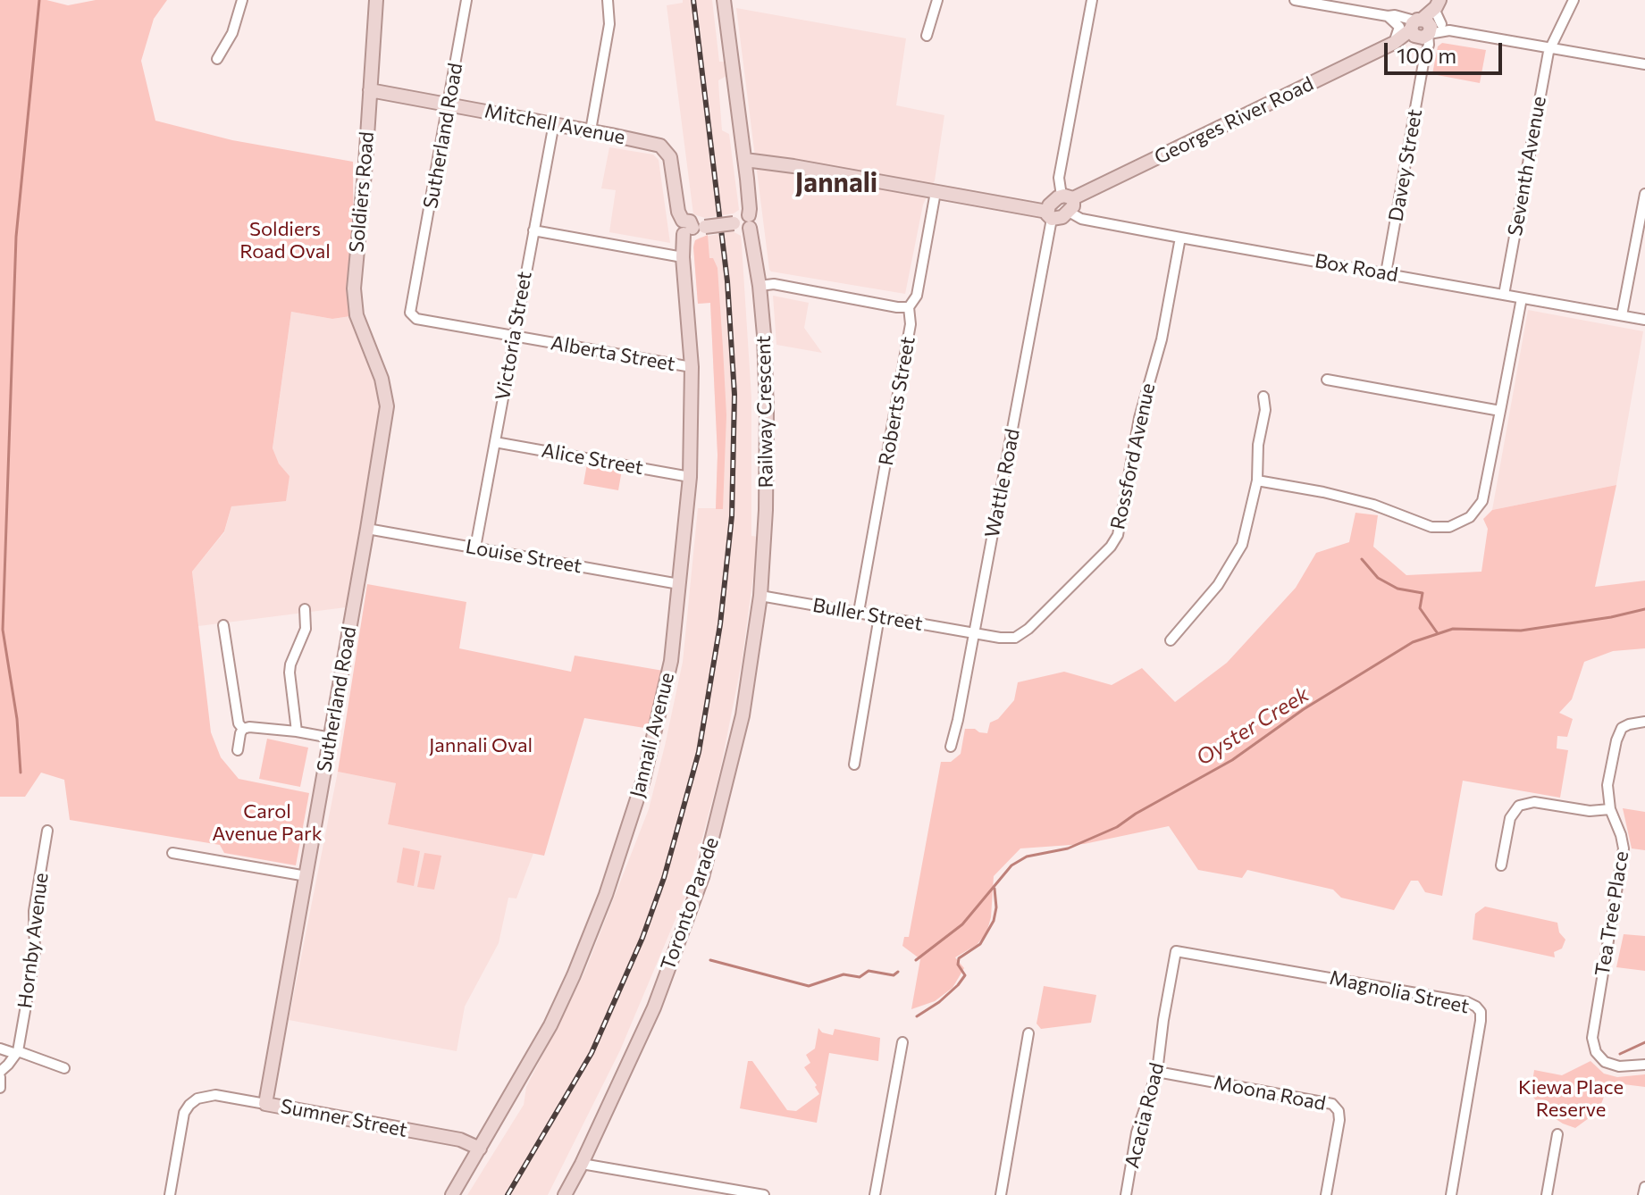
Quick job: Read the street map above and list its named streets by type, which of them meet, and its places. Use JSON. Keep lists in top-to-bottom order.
{
  "streets": {
    "street": [
      "Georges River Road",
      "Mitchell Avenue",
      "Sutherland Road",
      "Davey Street",
      "Seventh Avenue",
      "Soldiers Road",
      "Box Road",
      "Victoria Street",
      "Alberta Street",
      "Roberts Street",
      "Railway Crescent",
      "Rossford Avenue",
      "Alice Street",
      "Wattle Road",
      "Louise Street",
      "Buller Street",
      "Jannali Avenue",
      "Toronto Parade",
      "Tea Tree Place",
      "Hornby Avenue",
      "Magnolia Street",
      "Moona Road",
      "Acacia Road",
      "Sumner Street"
    ]
  },
  "crossings": [
    ["Georges River Road", "Davey Street"],
    ["Mitchell Avenue", "Sutherland Road"],
    ["Mitchell Avenue", "Soldiers Road"],
    ["Mitchell Avenue", "Victoria Street"],
    ["Mitchell Avenue", "Jannali Avenue"],
    ["Sutherland Road", "Soldiers Road"],
    ["Sutherland Road", "Alberta Street"],
    ["Sutherland Road", "Louise Street"],
    ["Sutherland Road", "Sumner Street"],
    ["Davey Street", "Box Road"],
    ["Seventh Avenue", "Box Road"],
    ["Box Road", "Rossford Avenue"],
    ["Victoria Street", "Alberta Street"],
    ["Victoria Street", "Alice Street"],
    ["Victoria Street", "Louise Street"],
    ["Alberta Street", "Jannali Avenue"],
    ["Roberts Street", "Buller Street"],
    ["Railway Crescent", "Buller Street"],
    ["Railway Crescent", "Toronto Parade"],
    ["Rossford Avenue", "Wattle Road"],
    ["Rossford Avenue", "Buller Street"],
    ["Alice Street", "Jannali Avenue"],
    ["Wattle Road", "Buller Street"],
    ["Louise Street", "Jannali Avenue"],
    ["Buller Street", "Toronto Parade"],
    ["Jannali Avenue", "Sumner Street"],
    ["Magnolia Street", "Acacia Road"],
    ["Moona Road", "Acacia Road"]
  ],
  "districts": ["Jannali"],
  "water": ["Oyster Creek"],
  "parks": [
    "Soldiers Road Oval",
    "Jannali Oval",
    "Carol Avenue Park",
    "Kiewa Place Reserve"
  ],
  "scale_bar": "100 m"
}
